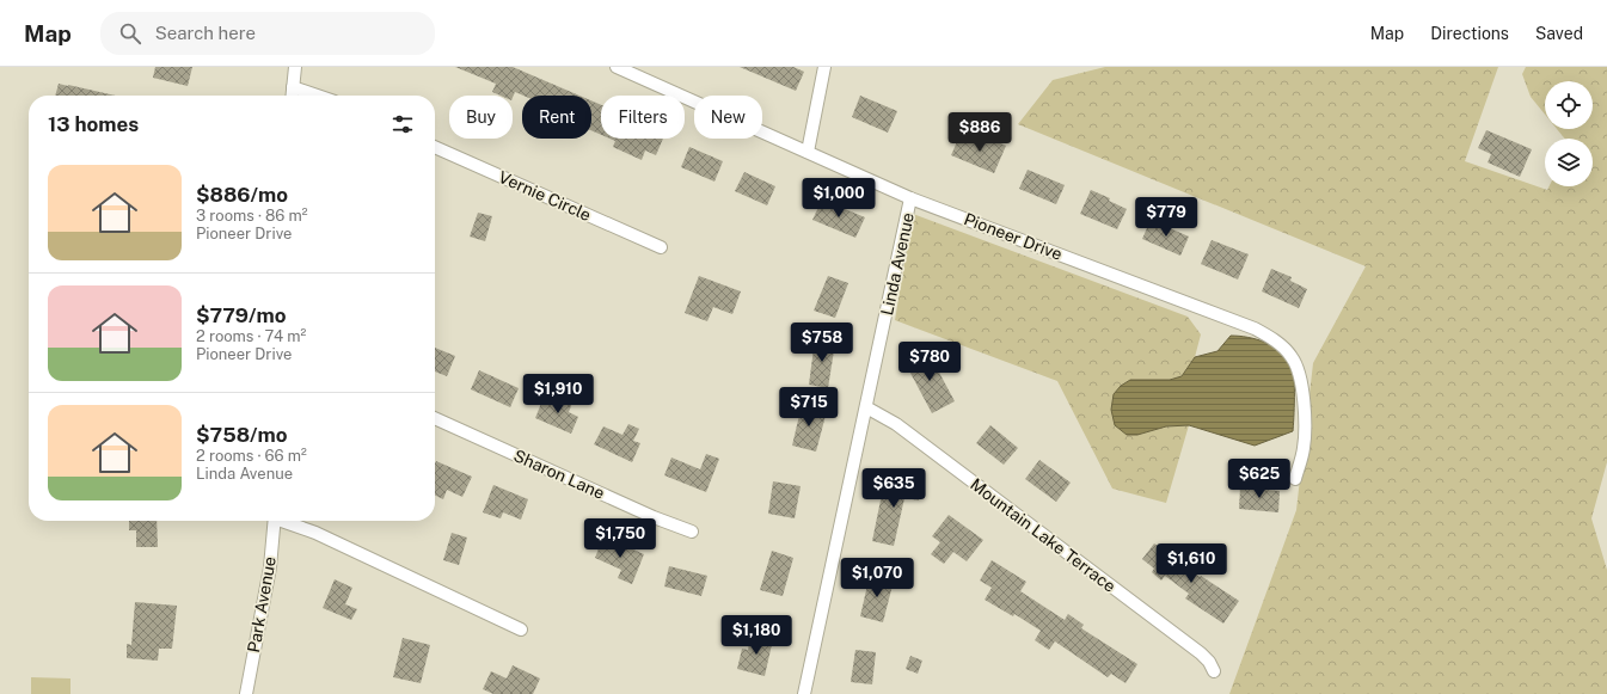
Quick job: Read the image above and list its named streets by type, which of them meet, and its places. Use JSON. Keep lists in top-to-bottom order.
{
  "streets": {
    "street": [
      "Vernie Circle",
      "Pioneer Drive",
      "Linda Avenue",
      "Sharon Lane",
      "Mountain Lake Terrace",
      "Park Avenue"
    ]
  },
  "crossings": [
    ["Pioneer Drive", "Linda Avenue"],
    ["Linda Avenue", "Mountain Lake Terrace"]
  ],
  "page": {
    "header": "Map",
    "search": "Search here",
    "nav": ["Map", "Directions", "Saved"],
    "chip": [
      "Buy",
      "Rent",
      "Filters",
      "New"
    ],
    "heading": "13 homes",
    "price": [
      "$886",
      "$1,000",
      "$779",
      "$758",
      "$780",
      "$1,910",
      "$715",
      "$625",
      "$635",
      "$1,750",
      "$1,610",
      "$1,070",
      "$1,180"
    ],
    "list": [
      {
        "name": "$886/mo",
        "note": "3 rooms · 86 m² · Pioneer Drive"
      },
      {
        "name": "$779/mo",
        "note": "2 rooms · 74 m² · Pioneer Drive"
      },
      {
        "name": "$758/mo",
        "note": "2 rooms · 66 m² · Linda Avenue"
      }
    ]
  }
}
